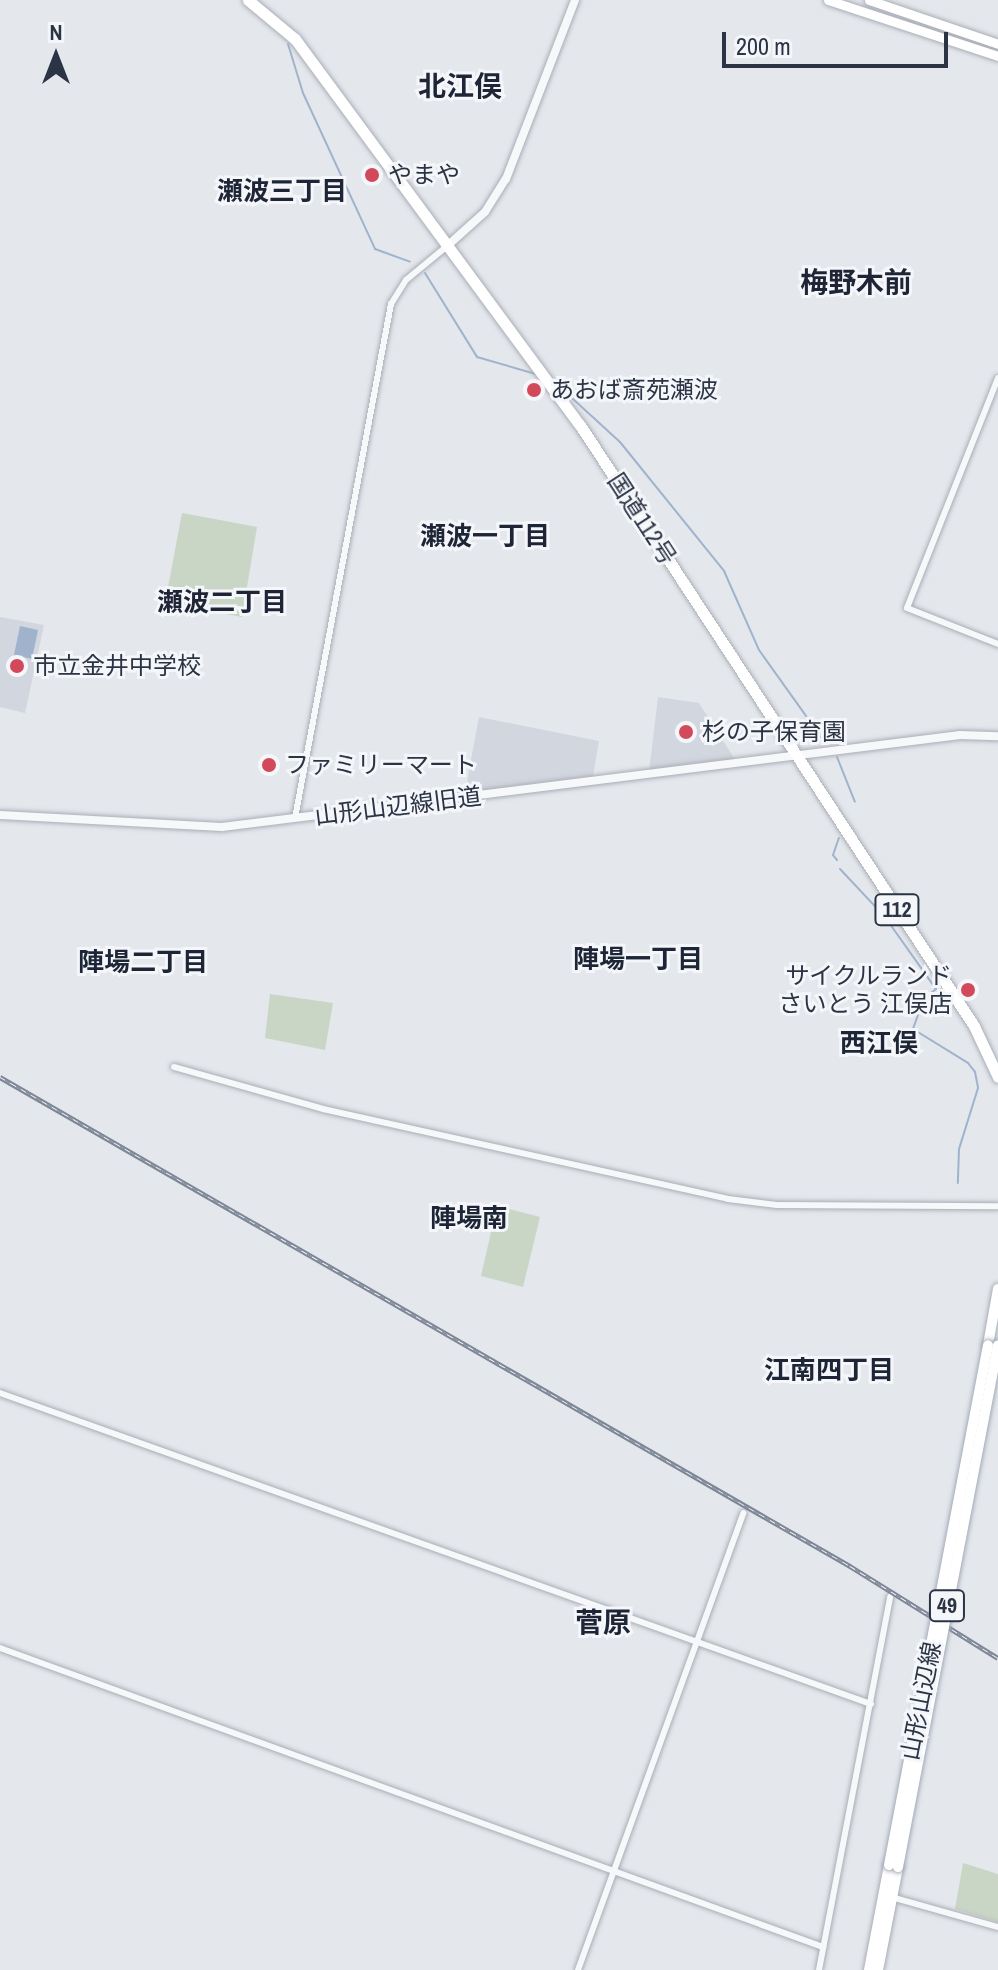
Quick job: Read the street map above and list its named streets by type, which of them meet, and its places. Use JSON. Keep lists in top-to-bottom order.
{
  "streets": {
    "highway": ["国道112号", "112"],
    "main road": ["49", "山形山辺線"],
    "street": ["山形山辺線旧道"]
  },
  "crossings": [
    ["国道112号", "山形山辺線旧道"]
  ],
  "districts": [
    "北江俣",
    "瀬波三丁目",
    "梅野木前",
    "瀬波一丁目",
    "瀬波二丁目",
    "陣場一丁目",
    "陣場二丁目",
    "西江俣",
    "陣場南",
    "江南四丁目",
    "菅原"
  ],
  "places": [
    "やまや",
    "あおば斎苑瀬波",
    "市立金井中学校",
    "杉の子保育園",
    "ファミリーマート",
    "サイクルランド さいとう 江俣店"
  ],
  "scale_bar": "200 m",
  "north": "top"
}
